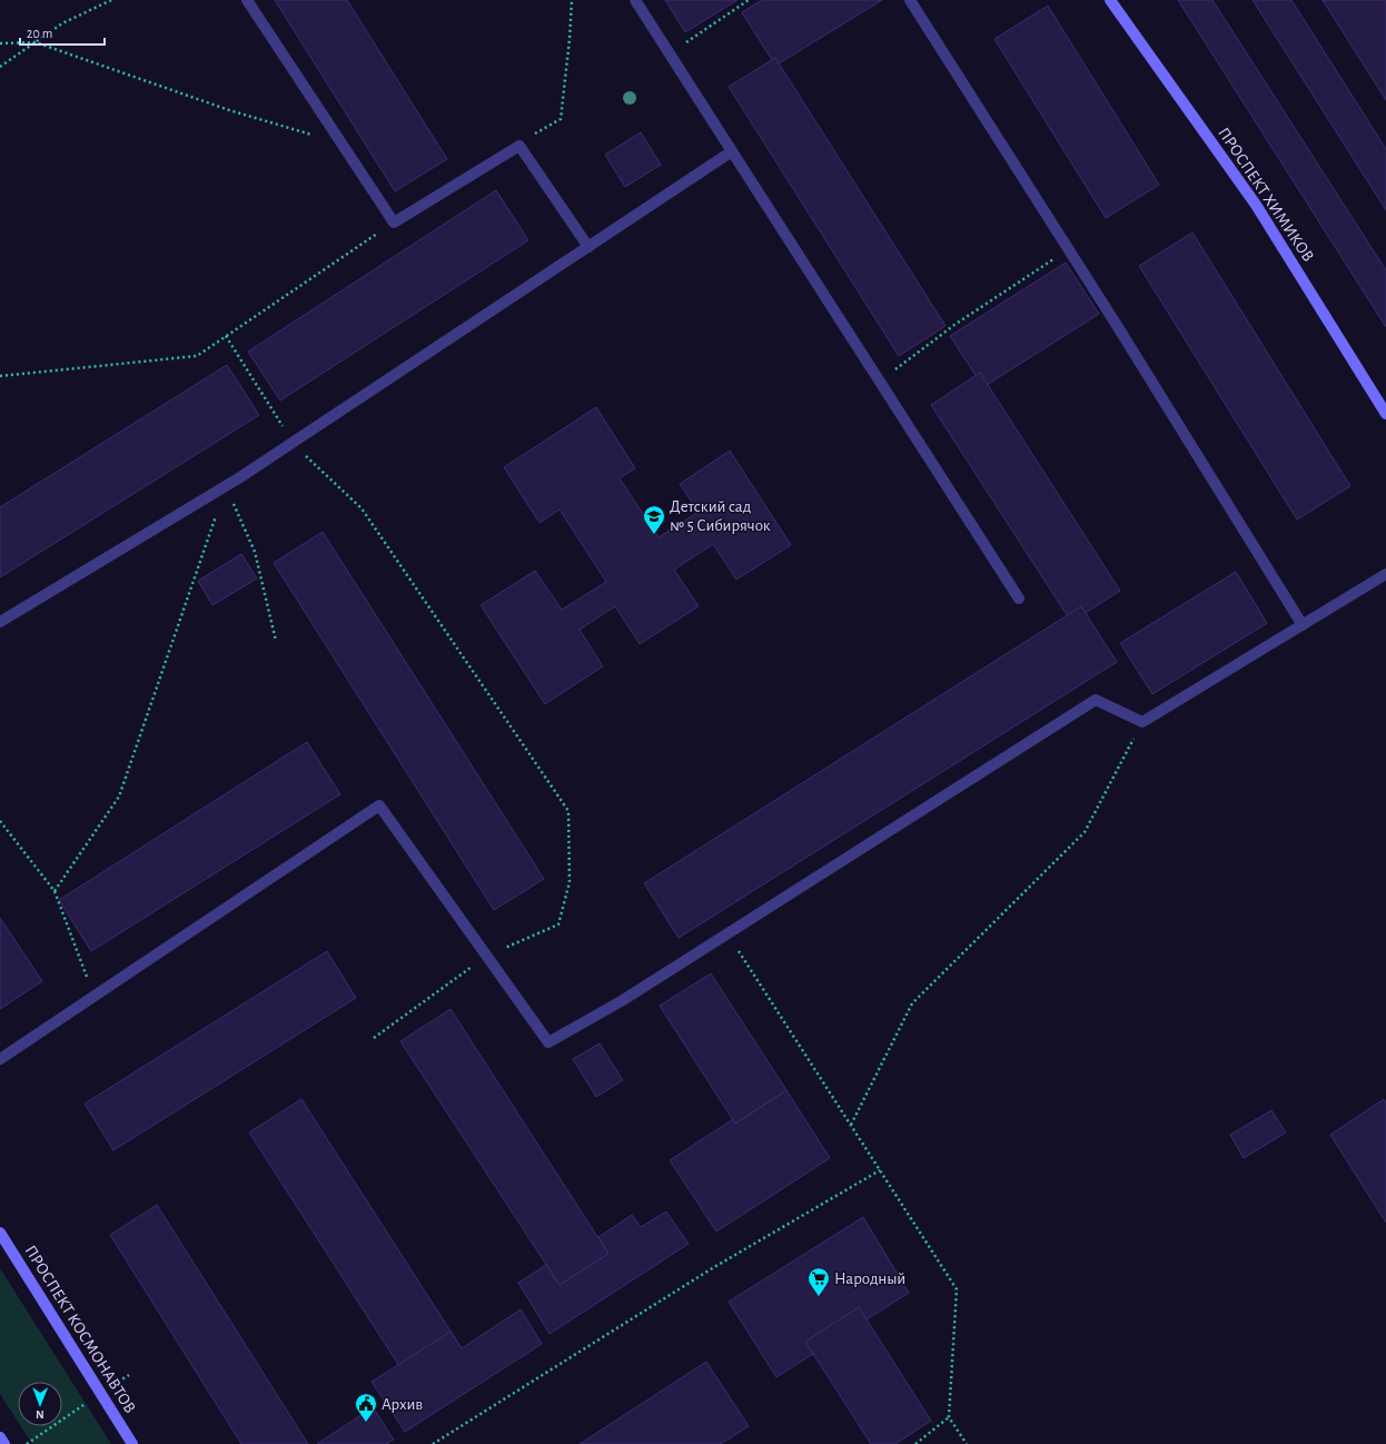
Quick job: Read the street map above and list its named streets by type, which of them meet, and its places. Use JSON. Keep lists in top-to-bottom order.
{
  "streets": {
    "street": ["ПРОСПЕКТ ХИМИКОВ", "ПРОСПЕКТ КОСМОНАВТОВ"]
  },
  "places": {
    "school or university": ["Детский сад № 5 Сибирячок"],
    "supermarket": ["Народный"],
    "public building": ["Архив"]
  },
  "scale_bar": "20 m",
  "north": "bottom"
}
